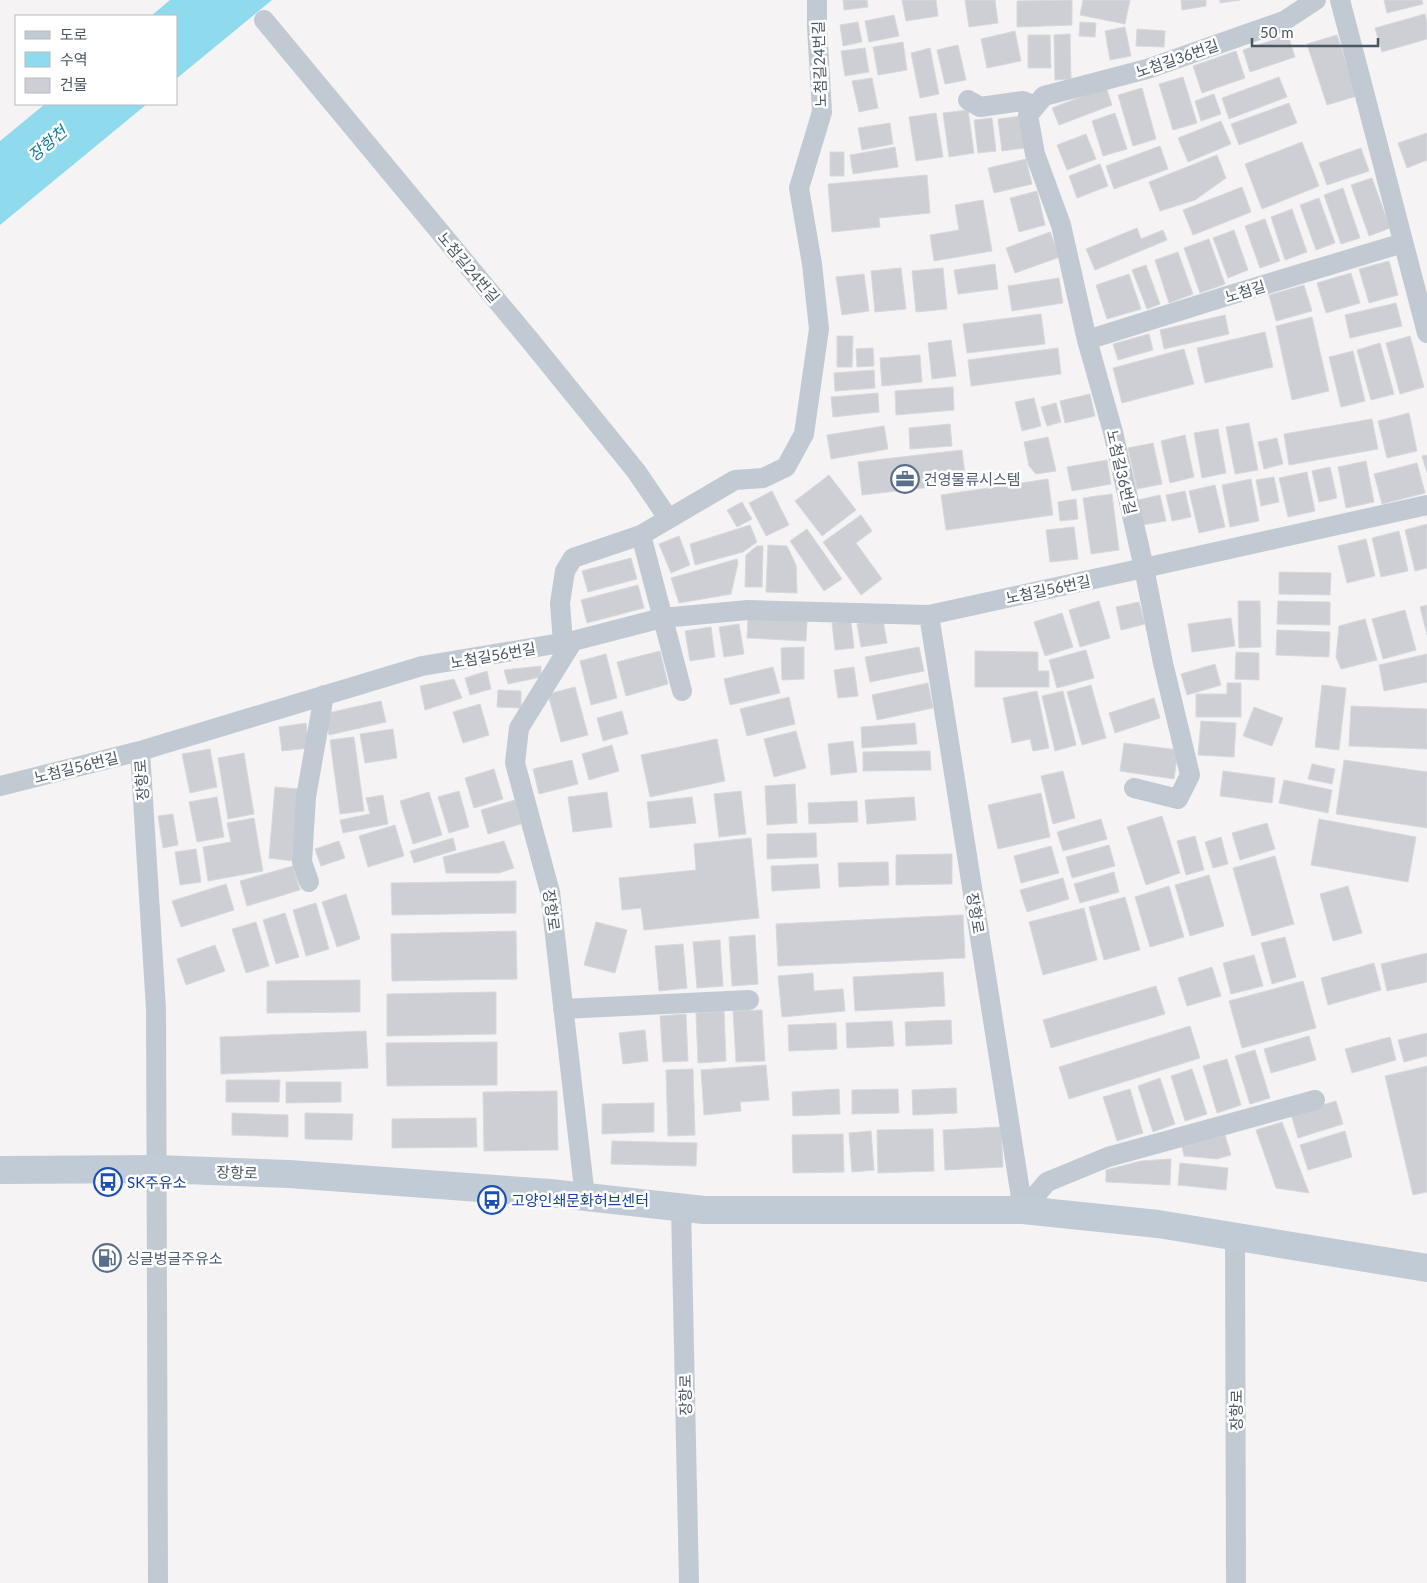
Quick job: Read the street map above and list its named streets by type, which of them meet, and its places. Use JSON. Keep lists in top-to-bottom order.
{
  "streets": {
    "main road": ["장항로"],
    "street": [
      "노첨길36번길",
      "노첨길24번길",
      "노첨길",
      "노첨길56번길"
    ]
  },
  "crossings": [
    ["노첨길36번길", "노첨길"],
    ["노첨길36번길", "노첨길56번길"],
    ["노첨길24번길", "노첨길56번길"],
    ["노첨길24번길", "장항로"],
    ["노첨길56번길", "장항로"]
  ],
  "water": ["장항천"],
  "places": {
    "office": ["건영물류시스템"],
    "bus stop": ["SK주유소", "고양인쇄문화허브센터"],
    "fuel station": ["싱글벙글주유소"]
  },
  "legend": ["도로", "수역", "건물"],
  "scale_bar": "50 m"
}
